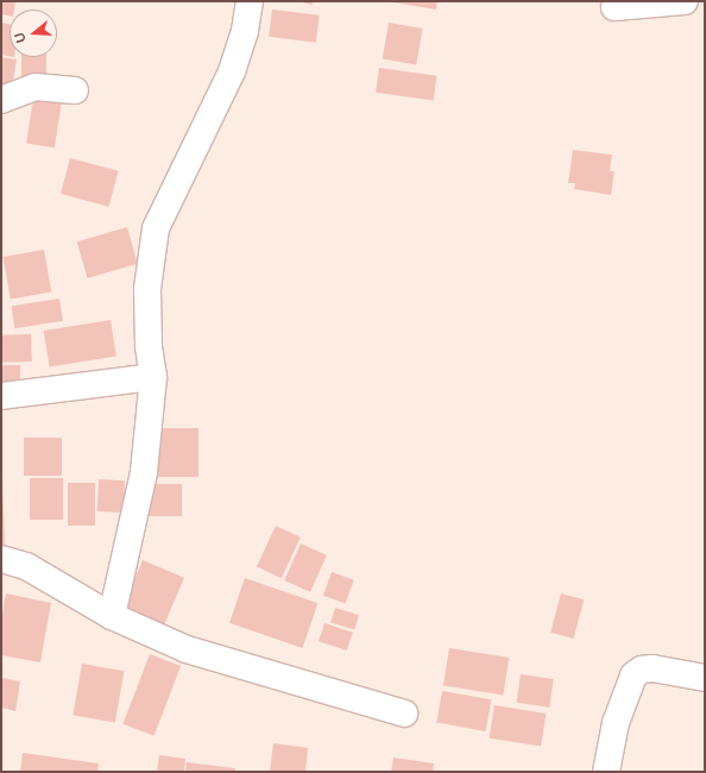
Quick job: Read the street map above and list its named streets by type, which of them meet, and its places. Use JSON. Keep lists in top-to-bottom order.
{
  "north": "left"
}
